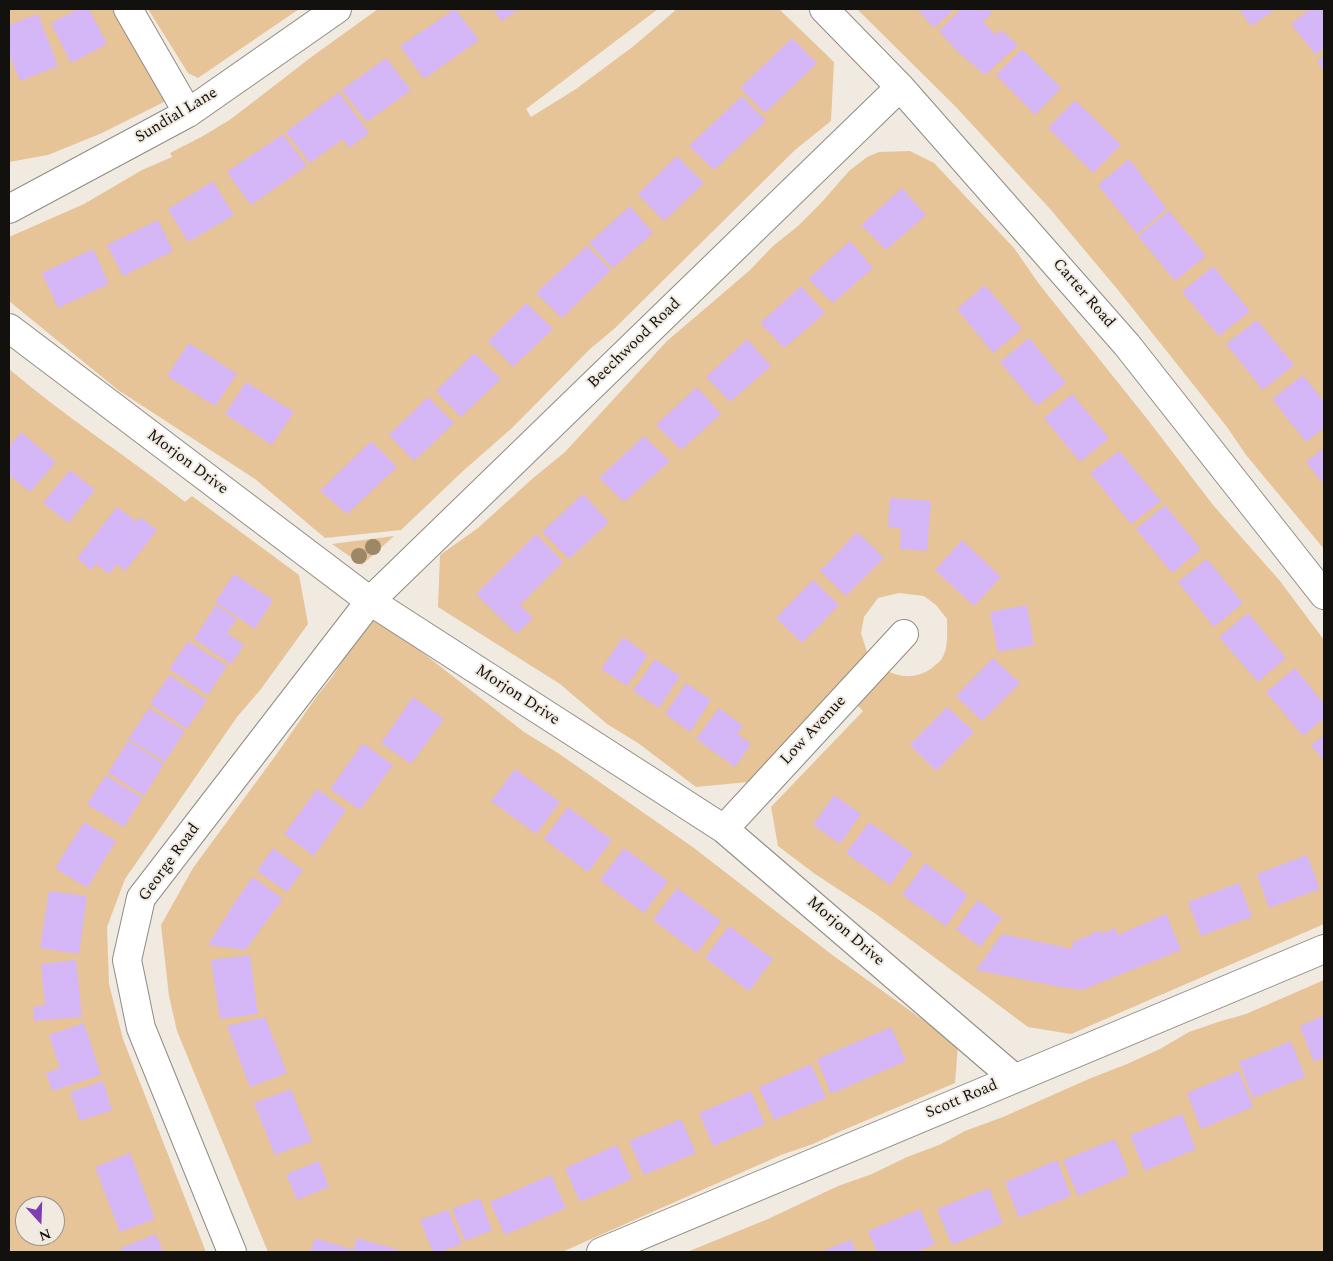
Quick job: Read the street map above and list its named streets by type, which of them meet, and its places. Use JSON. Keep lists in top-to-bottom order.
{
  "streets": {
    "street": [
      "Sundial Lane",
      "Carter Road",
      "Beechwood Road",
      "Morjon Drive",
      "Low Avenue",
      "George Road",
      "Scott Road"
    ]
  },
  "crossings": [
    ["Carter Road", "Beechwood Road"],
    ["Beechwood Road", "Morjon Drive"],
    ["Beechwood Road", "George Road"],
    ["Morjon Drive", "Low Avenue"],
    ["Morjon Drive", "George Road"],
    ["Morjon Drive", "Scott Road"]
  ],
  "north": "bottom"
}
